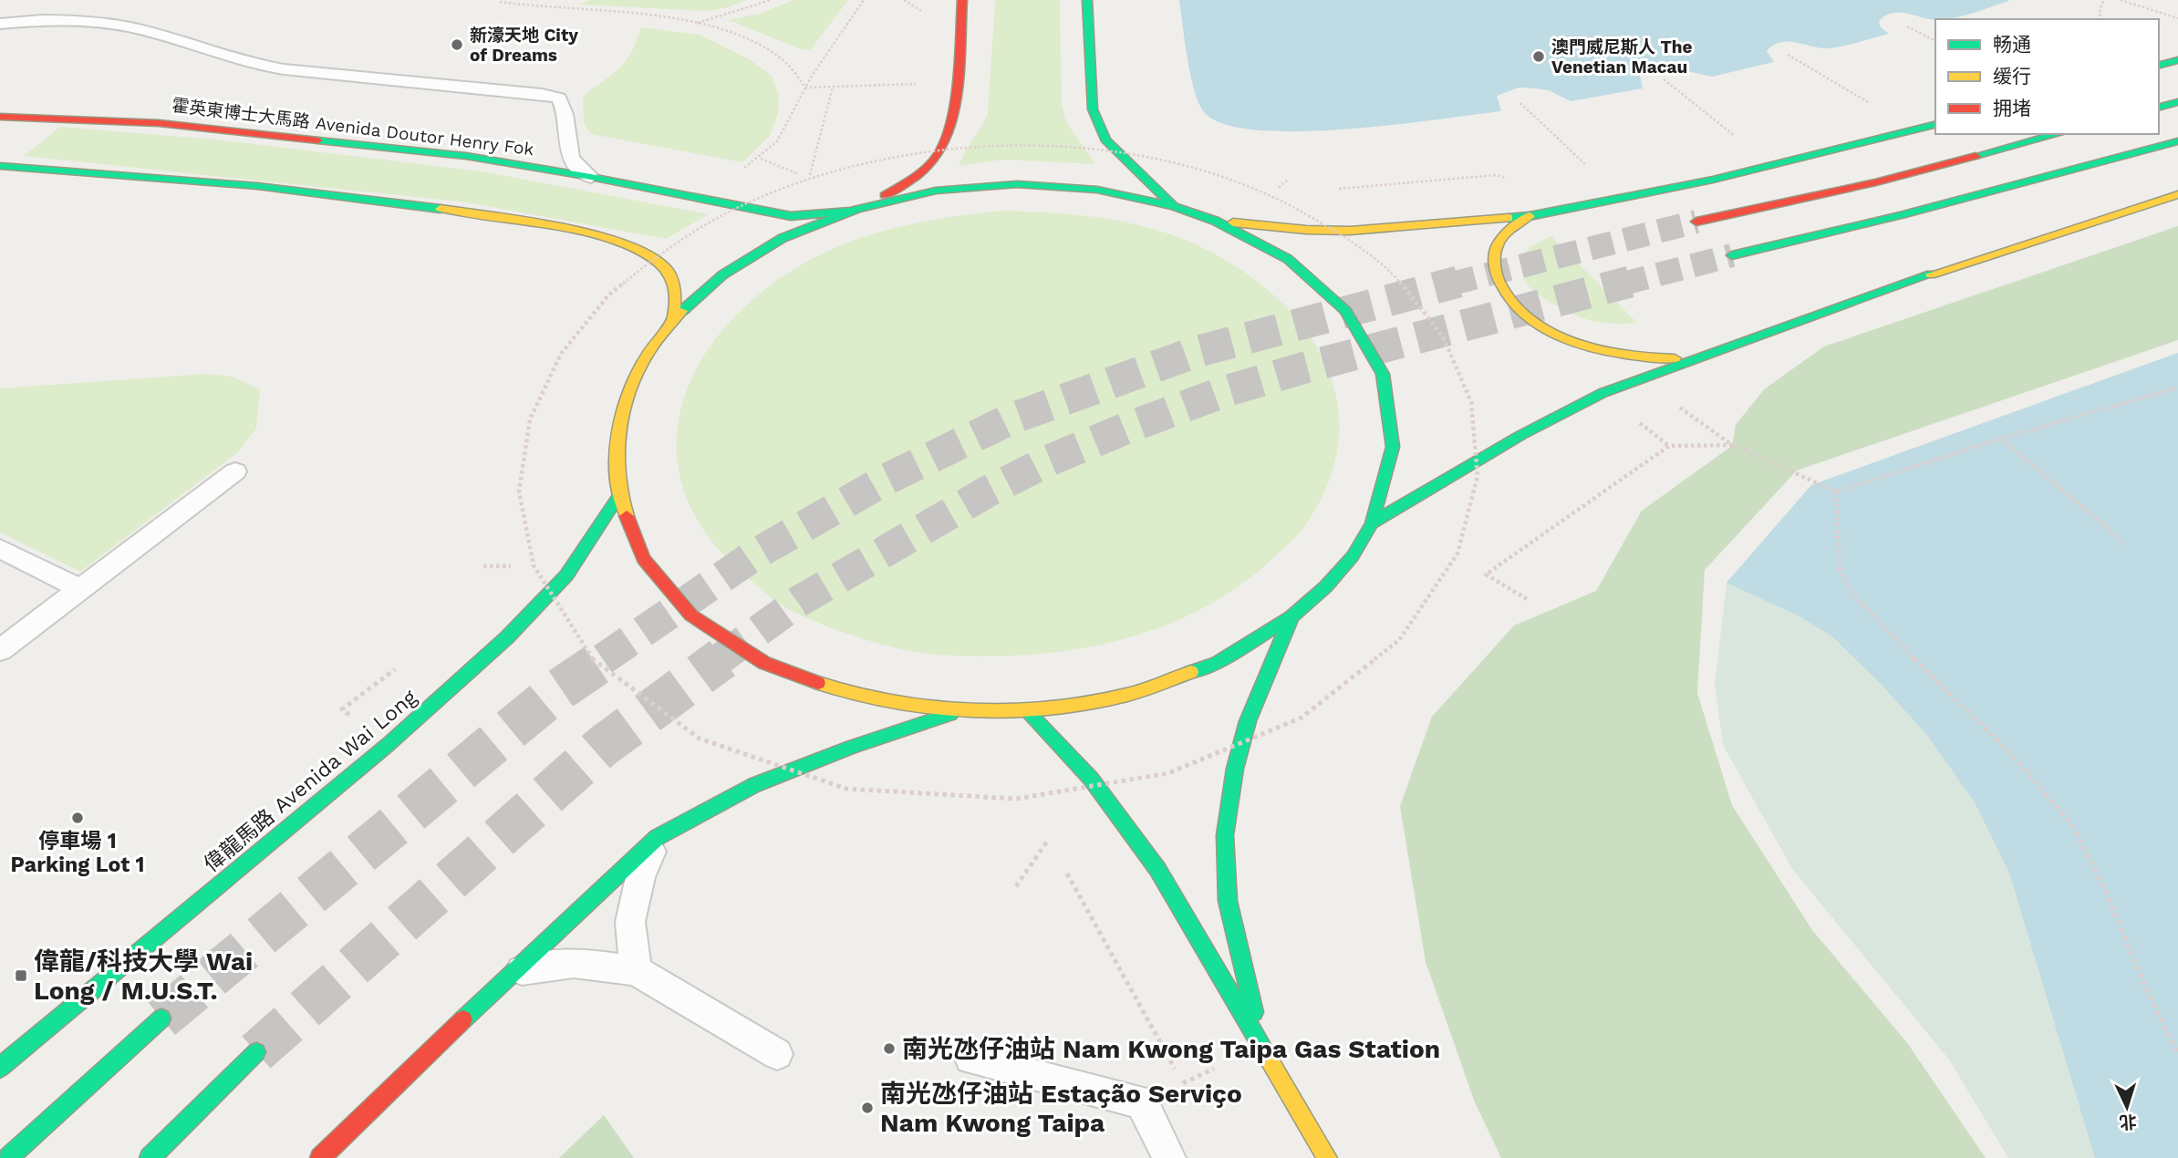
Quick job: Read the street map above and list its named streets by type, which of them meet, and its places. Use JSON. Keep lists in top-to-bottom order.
{
  "streets": {
    "main road": ["霍英東博士大馬路 Avenida Doutor Henry Fok", "偉龍馬路 Avenida Wai Long"]
  },
  "places": {
    "other": [
      "新濠天地 City of Dreams",
      "澳門威尼斯人 The Venetian Macau",
      "停車場 1 Parking Lot 1",
      "南光氹仔油站 Nam Kwong Taipa Gas Station",
      "南光氹仔油站 Estação Serviço Nam Kwong Taipa"
    ],
    "transit": ["偉龍/科技大學 Wai Long / M.U.S.T."]
  },
  "legend": ["畅通", "缓行", "拥堵"],
  "north": "bottom"
}
